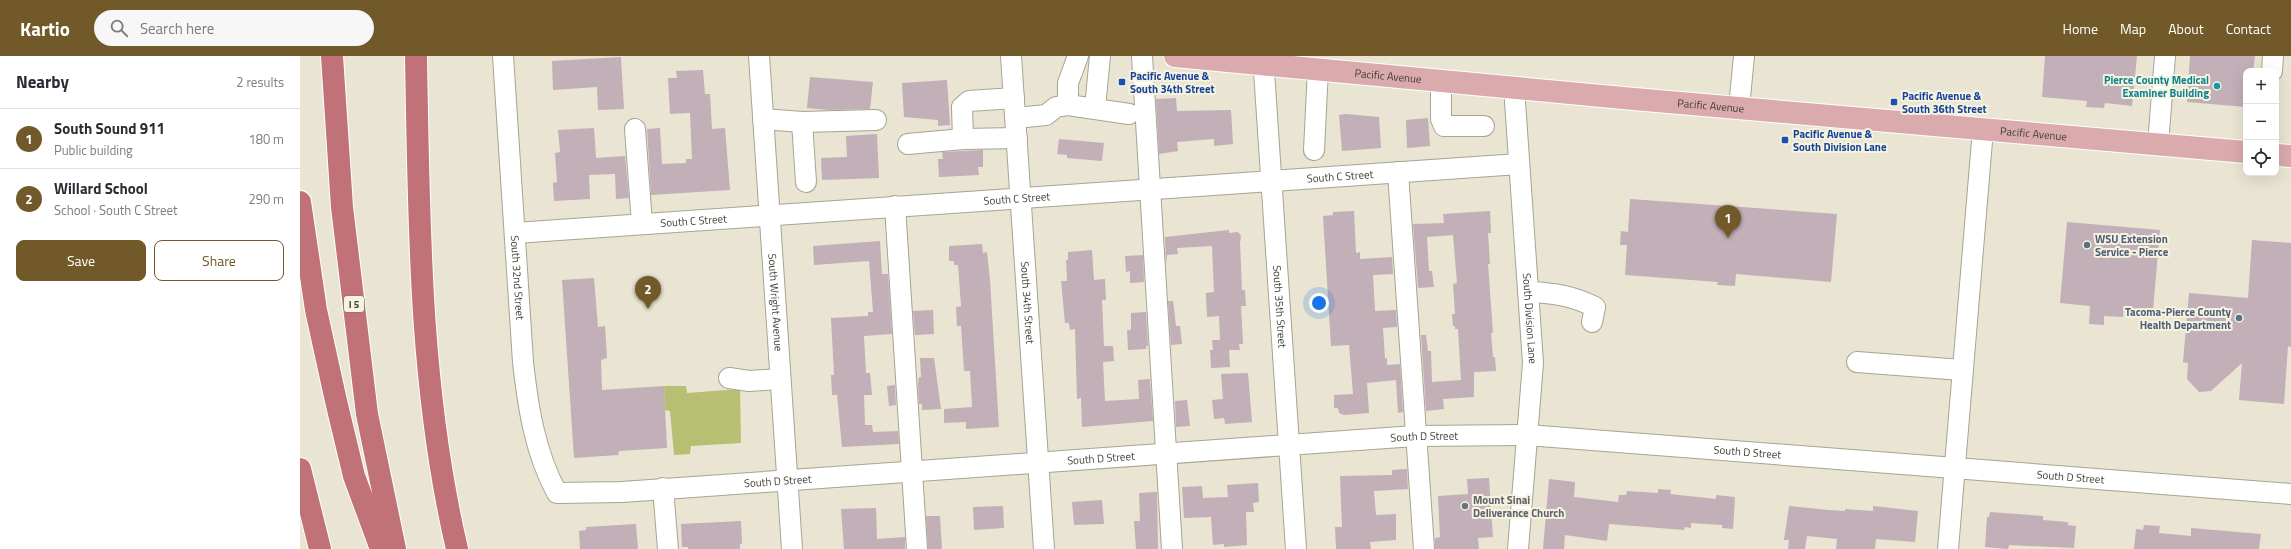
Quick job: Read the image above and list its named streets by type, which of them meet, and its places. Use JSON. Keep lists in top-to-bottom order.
{
  "streets": {
    "highway": ["I 5"],
    "main road": ["Pacific Avenue"],
    "street": [
      "South C Street",
      "South 32nd Street",
      "South Wright Avenue",
      "South 34th Street",
      "South 35th Street",
      "South Division Lane",
      "South D Street"
    ]
  },
  "crossings": [
    ["Pacific Avenue", "South 35th Street"],
    ["Pacific Avenue", "South Division Lane"],
    ["South C Street", "South 32nd Street"],
    ["South C Street", "South Wright Avenue"],
    ["South C Street", "South 34th Street"],
    ["South C Street", "South 35th Street"],
    ["South C Street", "South Division Lane"],
    ["South 32nd Street", "South D Street"],
    ["South Wright Avenue", "South D Street"],
    ["South 34th Street", "South D Street"],
    ["South 35th Street", "South D Street"],
    ["South Division Lane", "South D Street"]
  ],
  "places": {
    "transit": ["Pacific Avenue & South 34th Street", "Pacific Avenue & South 36th Street", "Pacific Avenue & South Division Lane"],
    "other": [
      "Pierce County Medical Examiner Building",
      "WSU Extension Service - Pierce",
      "Tacoma-Pierce County Health Department",
      "Mount Sinai Deliverance Church"
    ]
  },
  "page": {
    "header": "Kartio",
    "search": "Search here",
    "nav": [
      "Home",
      "Map",
      "About",
      "Contact"
    ],
    "heading": ["Nearby", "2 results"],
    "map_buttons": ["+", "−"],
    "list": [
      {
        "mark": "1",
        "name": "South Sound 911",
        "note": "Public building",
        "value": "180 m"
      },
      {
        "mark": "2",
        "name": "Willard School",
        "note": "School · South C Street",
        "value": "290 m"
      }
    ],
    "pins": ["1", "2"],
    "buttons": ["Save", "Share"]
  }
}
